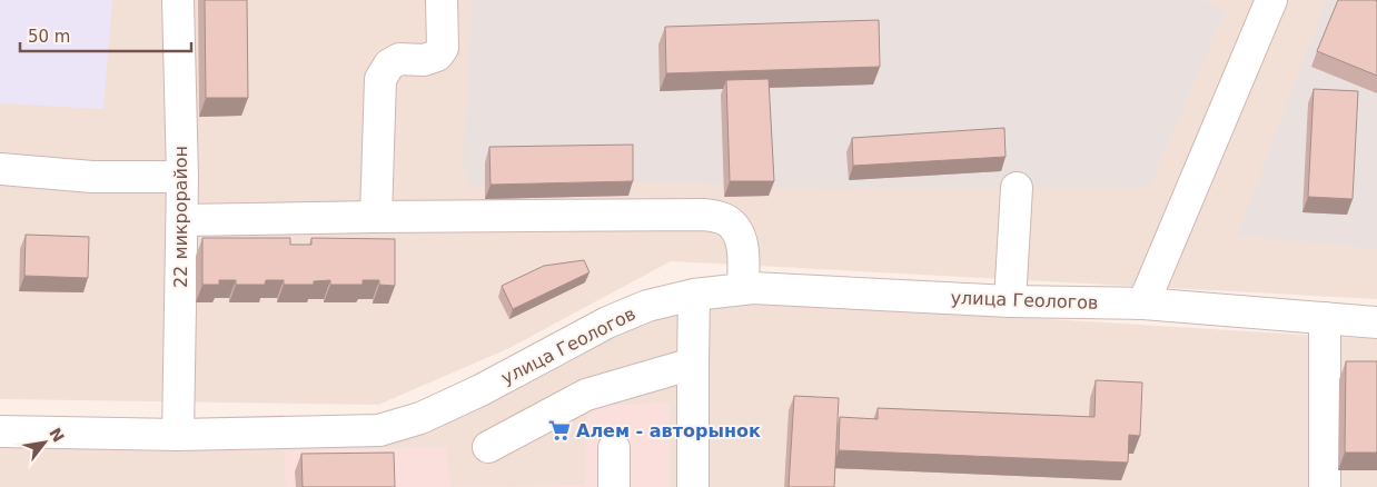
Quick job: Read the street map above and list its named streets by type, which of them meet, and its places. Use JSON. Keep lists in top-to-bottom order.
{
  "streets": {
    "street": ["22 микрорайон", "улица Геологов"]
  },
  "crossings": [
    ["22 микрорайон", "улица Геологов"]
  ],
  "places": {
    "supermarket": ["Алем - авторынок"]
  },
  "scale_bar": "50 m",
  "north": "top right"
}
